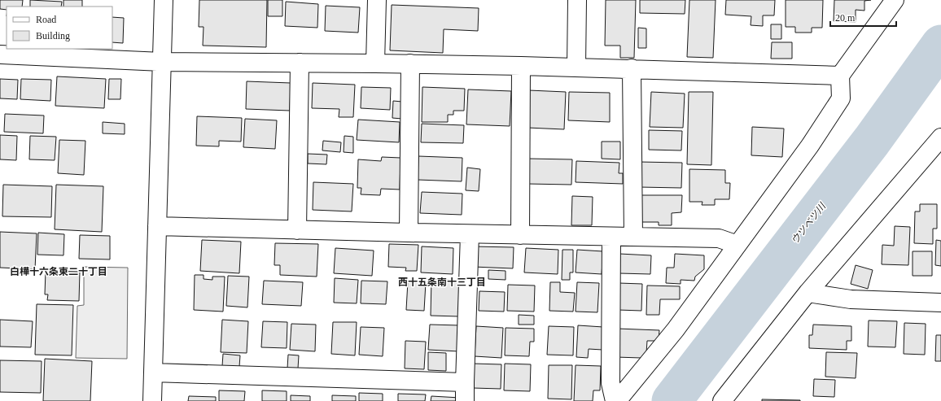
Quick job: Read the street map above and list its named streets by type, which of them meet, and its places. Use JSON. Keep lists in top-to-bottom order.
{
  "districts": ["白樺十六条東二十丁目", "西十五条南十三丁目"],
  "water": ["ウツベツ川"],
  "legend": ["Road", "Building"],
  "scale_bar": "20 m"
}
